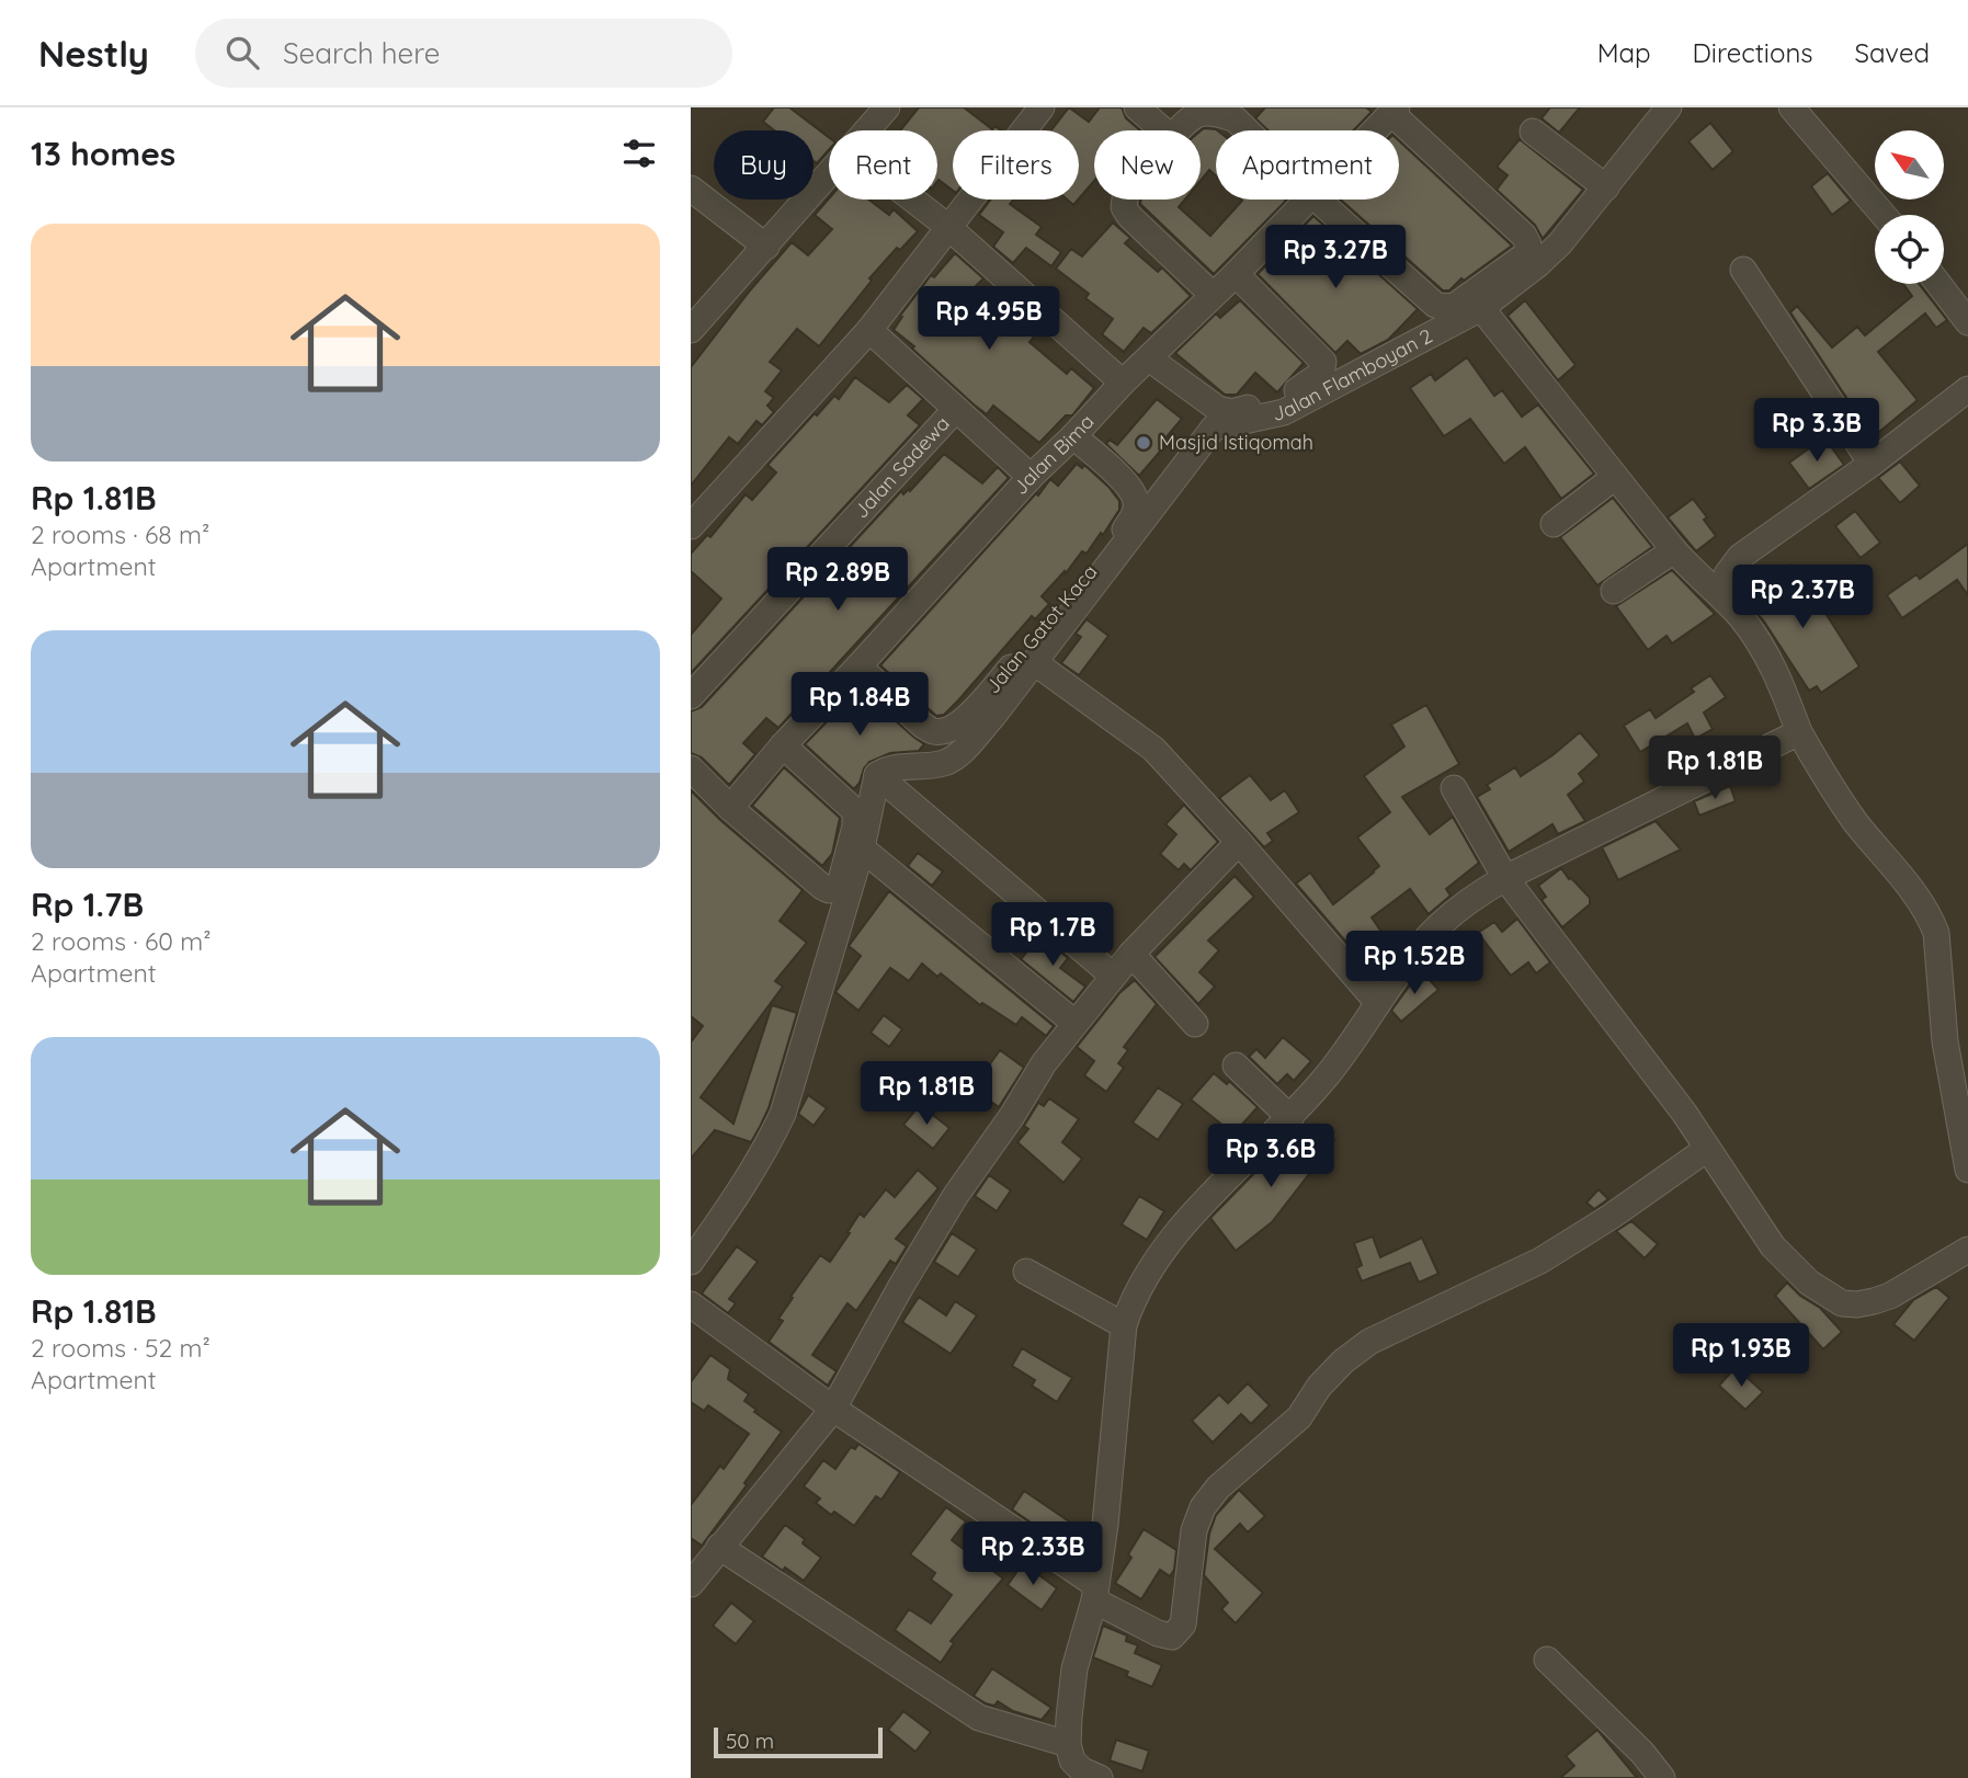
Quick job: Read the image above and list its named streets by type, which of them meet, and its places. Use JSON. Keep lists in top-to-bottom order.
{
  "streets": {
    "street": [
      "Jalan Flamboyan 2",
      "Jalan Bima",
      "Jalan Sadewa",
      "Jalan Gatot Kaca"
    ]
  },
  "crossings": [
    ["Jalan Bima", "Jalan Gatot Kaca"]
  ],
  "places": ["Masjid Istiqomah"],
  "scale_bar": "50 m",
  "north": "top left",
  "page": {
    "header": "Nestly",
    "search": "Search here",
    "nav": ["Map", "Directions", "Saved"],
    "heading": "13 homes",
    "chip": [
      "Buy",
      "Rent",
      "Filters",
      "New",
      "Apartment"
    ],
    "list": [
      {
        "name": "Rp 1.81B",
        "note": "2 rooms · 68 m² · Apartment"
      },
      {
        "name": "Rp 1.7B",
        "note": "2 rooms · 60 m² · Apartment"
      },
      {
        "name": "Rp 1.81B",
        "note": "2 rooms · 52 m² · Apartment"
      }
    ],
    "price": [
      "Rp 3.27B",
      "Rp 4.95B",
      "Rp 3.3B",
      "Rp 2.89B",
      "Rp 2.37B",
      "Rp 1.84B",
      "Rp 1.81B",
      "Rp 1.7B",
      "Rp 1.52B",
      "Rp 1.81B",
      "Rp 3.6B",
      "Rp 1.93B",
      "Rp 2.33B"
    ],
    "scale": "50 m"
  }
}
